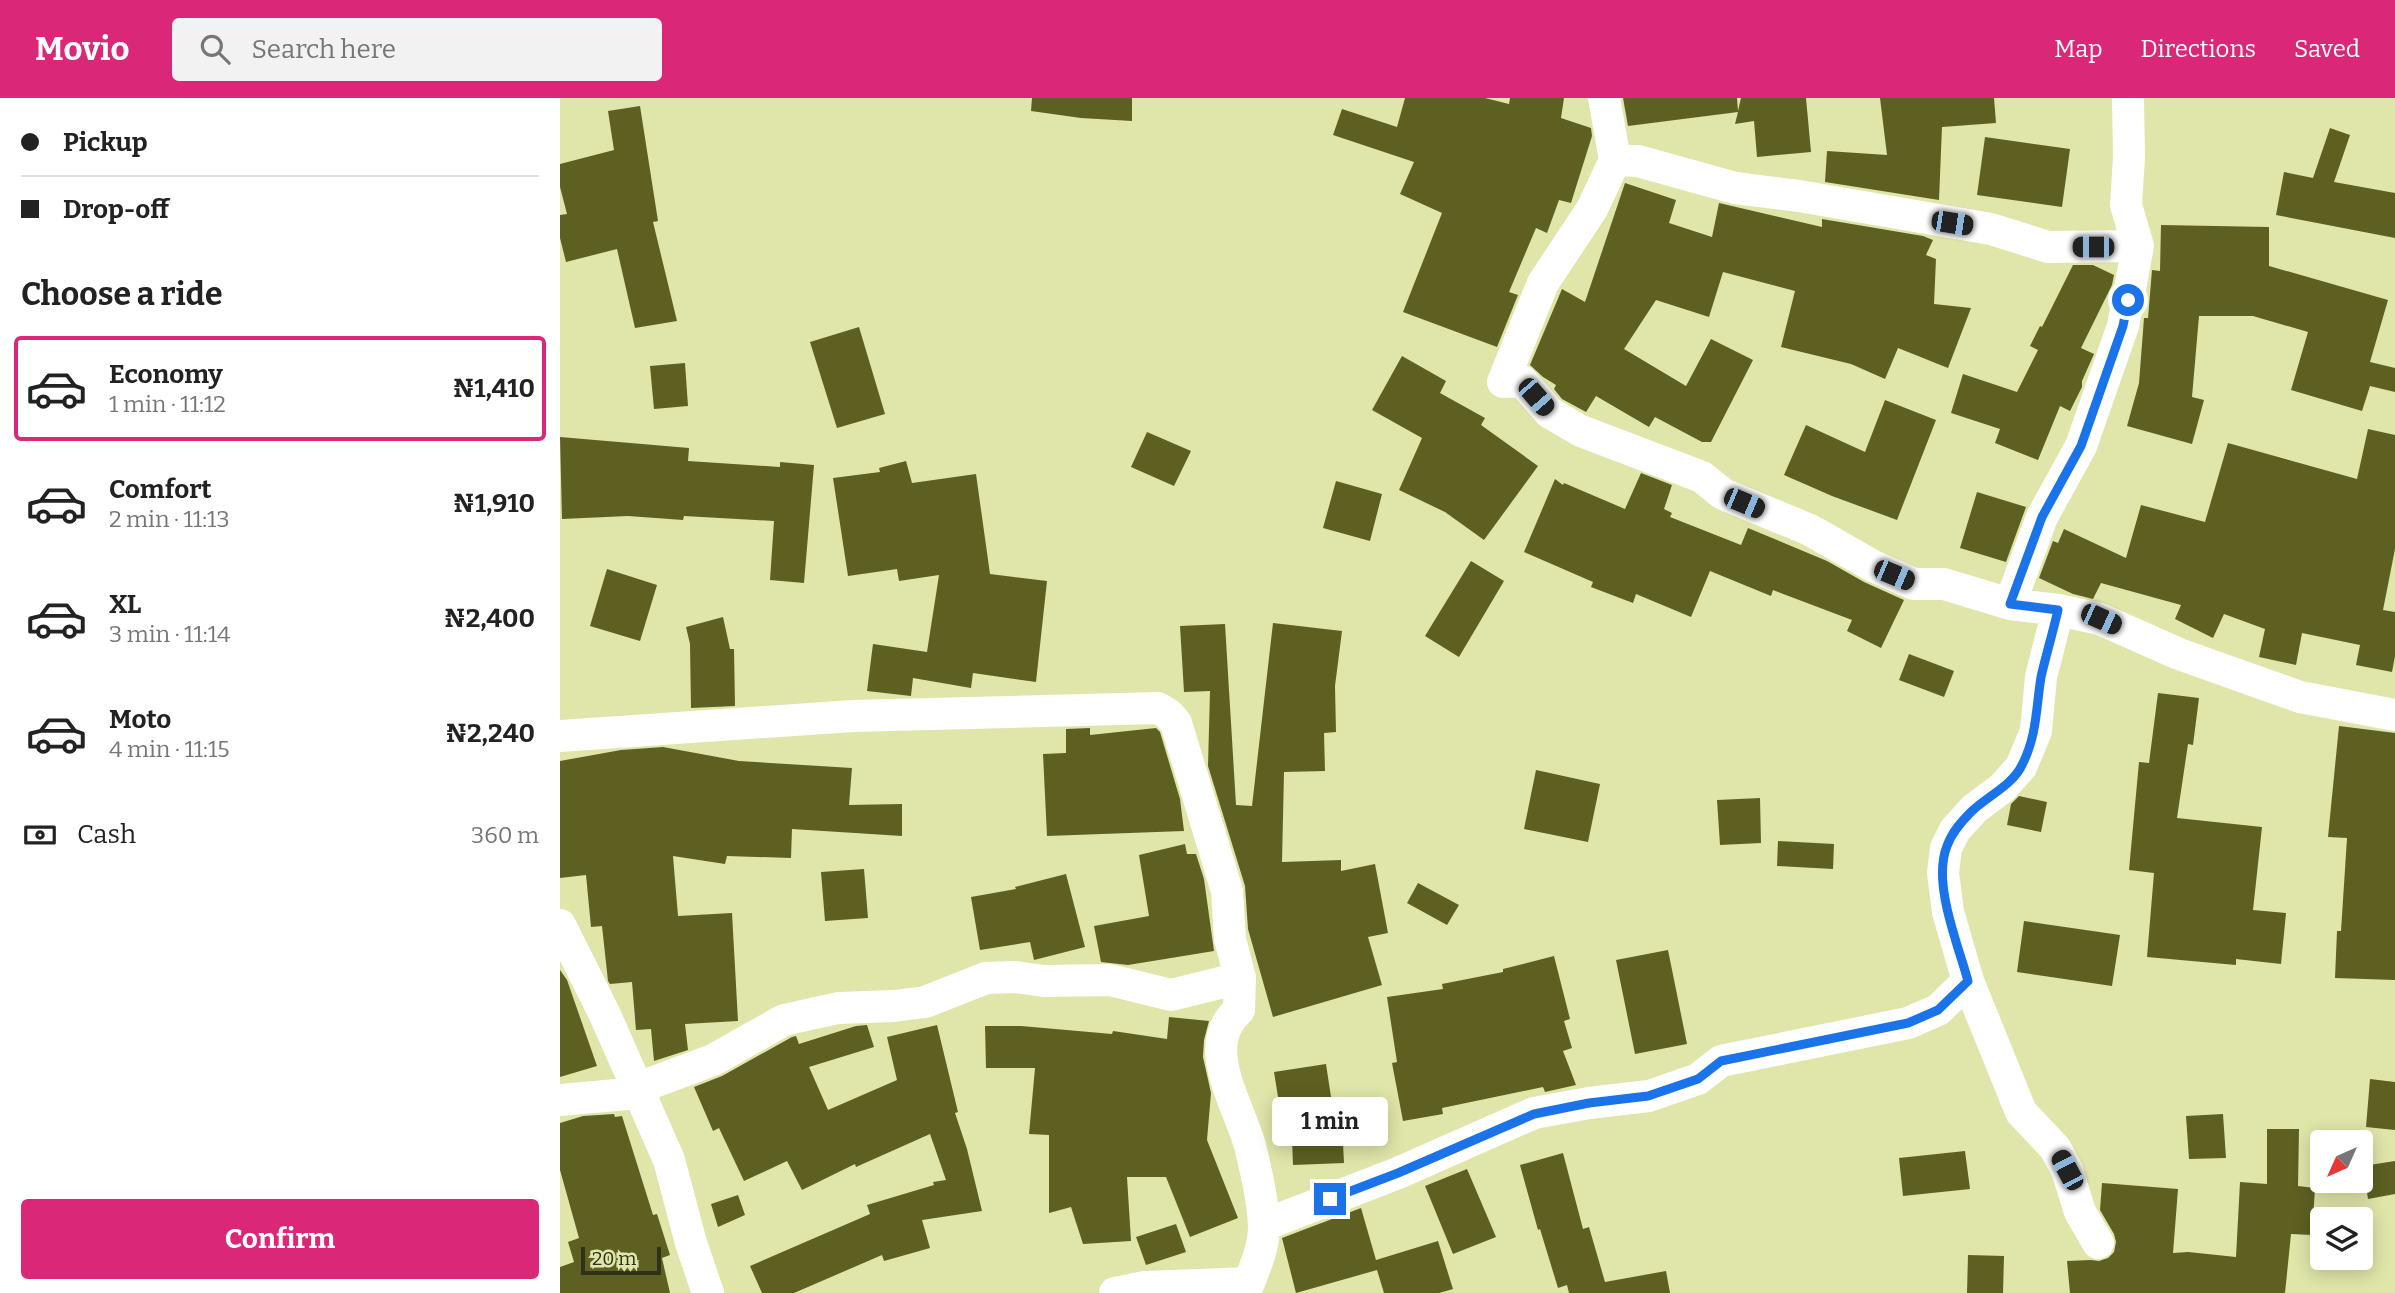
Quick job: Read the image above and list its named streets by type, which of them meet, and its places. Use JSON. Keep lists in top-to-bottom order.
{
  "scale_bar": "20 m",
  "north": "bottom left",
  "page": {
    "header": "Movio",
    "search": "Search here",
    "nav": ["Map", "Directions", "Saved"],
    "banner": ["Pickup", "Drop-off"],
    "heading": "Choose a ride",
    "list": [
      {
        "name": "Economy",
        "note": "1 min · 11:12",
        "value": "₦1,410"
      },
      {
        "name": "Comfort",
        "note": "2 min · 11:13",
        "value": "₦1,910"
      },
      {
        "name": "XL",
        "note": "3 min · 11:14",
        "value": "₦2,400"
      },
      {
        "name": "Moto",
        "note": "4 min · 11:15",
        "value": "₦2,240"
      }
    ],
    "pay": ["Cash", "360 m"],
    "bubble": "1 min",
    "buttons": "Confirm",
    "scale": "20 m"
  }
}
